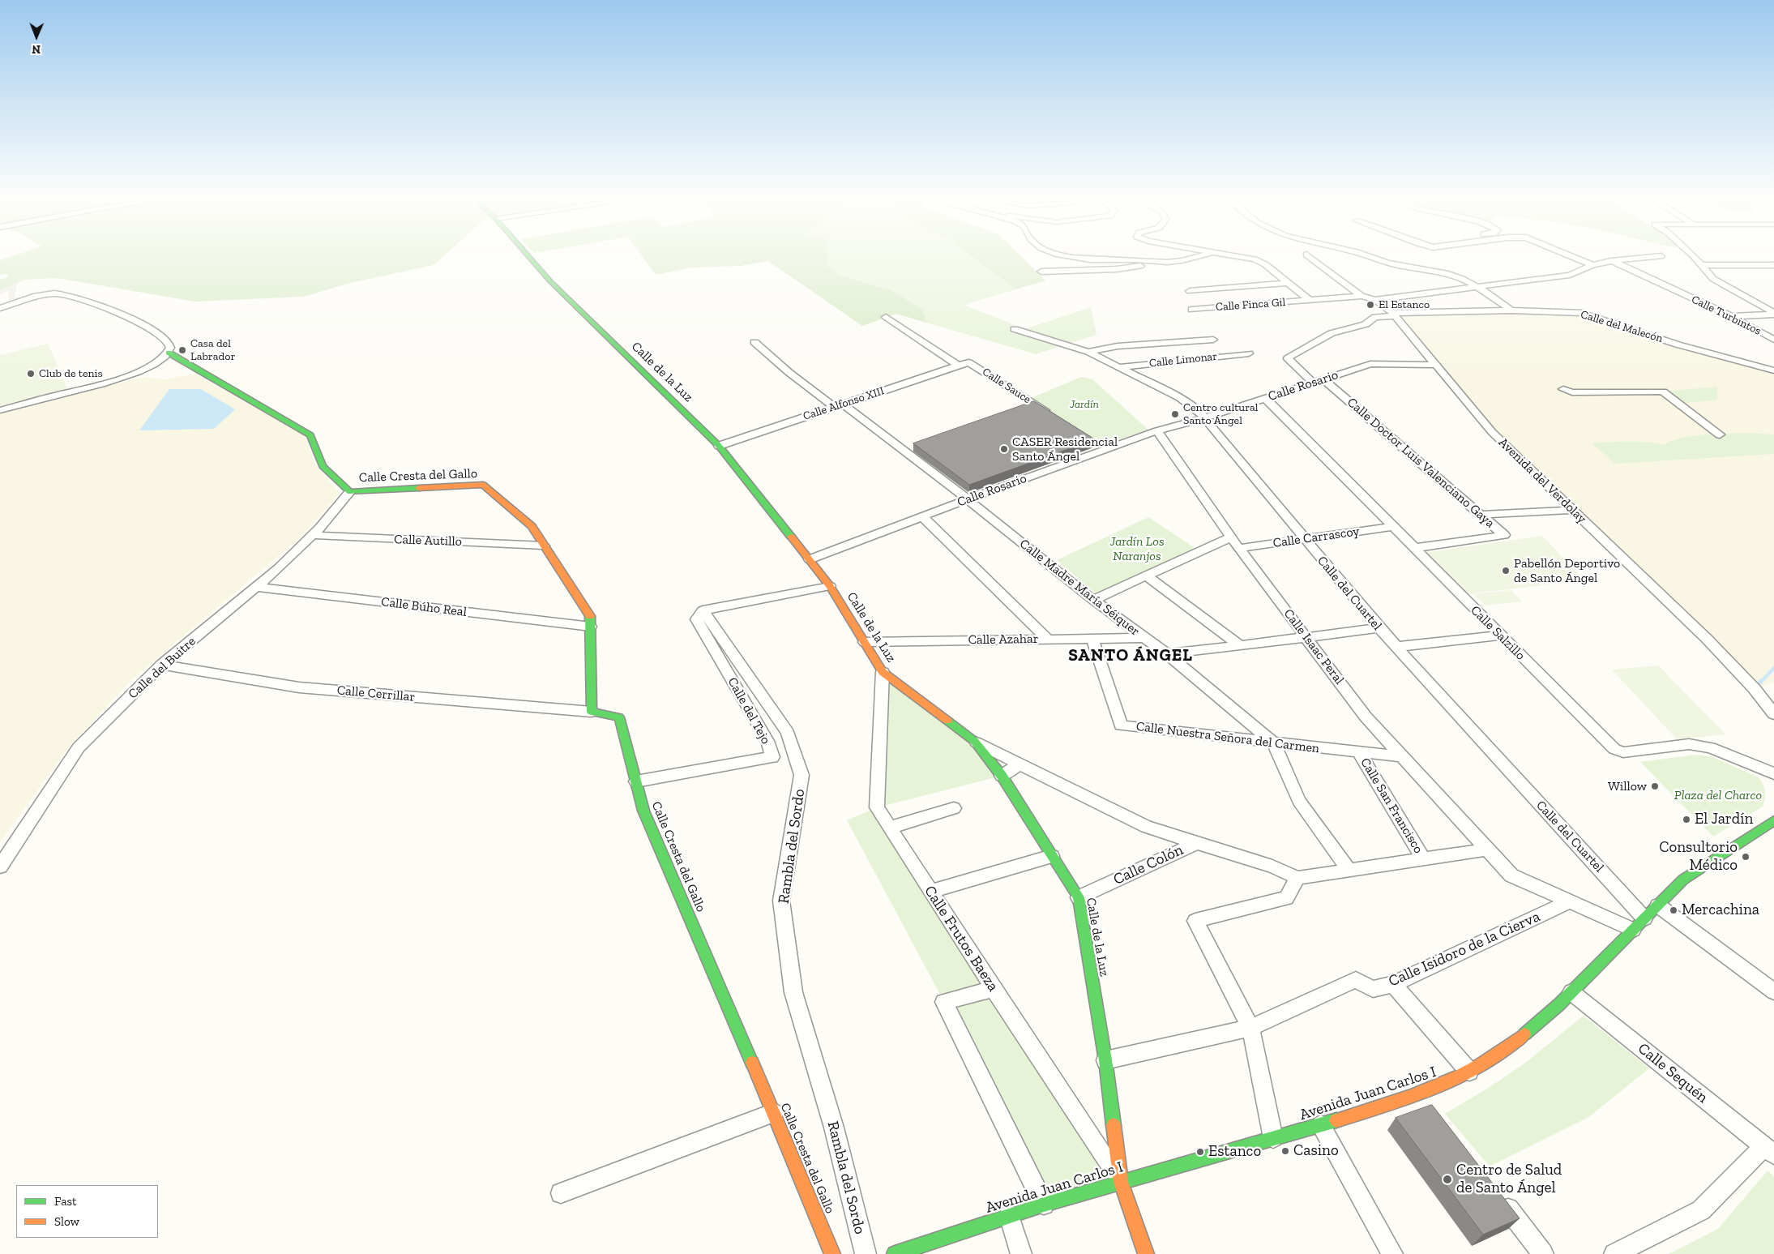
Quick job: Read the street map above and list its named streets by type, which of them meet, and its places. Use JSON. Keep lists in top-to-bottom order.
{
  "streets": {
    "street": [
      "Calle Finca Gil",
      "Calle Turbintos",
      "Calle del Malecón",
      "Calle Limonar",
      "Calle de la Luz",
      "Calle Sauce",
      "Calle Rosario",
      "Calle Alfonso XIII",
      "Calle Doctor Luis Valenciano Gaya",
      "Calle Cresta del Gallo",
      "Avenida del Verdolay",
      "Calle Carrascoy",
      "Calle Autillo",
      "Calle Madre María Séiquer",
      "Calle del Cuartel",
      "Calle Búho Real",
      "Calle Salzillo",
      "Calle Azahar",
      "Calle Isaac Peral",
      "Calle del Buitre",
      "Calle Cerrillar",
      "Calle del Tejo",
      "Calle Nuestra Señora del Carmen",
      "Calle San Francisco",
      "Rambla del Sordo",
      "Calle Colón",
      "Calle Frutos Baeza",
      "Calle Isidoro de la Cierva",
      "Calle Sequén",
      "Avenida Juan Carlos I"
    ]
  },
  "crossings": [
    ["Calle Finca Gil", "Avenida del Verdolay"],
    ["Calle del Malecón", "Calle Rosario"],
    ["Calle del Malecón", "Avenida del Verdolay"],
    ["Calle Limonar", "Calle del Cuartel"],
    ["Calle de la Luz", "Calle Rosario"],
    ["Calle de la Luz", "Calle Alfonso XIII"],
    ["Calle de la Luz", "Calle Azahar"],
    ["Calle de la Luz", "Calle Colón"],
    ["Calle de la Luz", "Calle Frutos Baeza"],
    ["Calle de la Luz", "Calle Isidoro de la Cierva"],
    ["Calle de la Luz", "Avenida Juan Carlos I"],
    ["Calle Sauce", "Calle Alfonso XIII"],
    ["Calle Rosario", "Calle Doctor Luis Valenciano Gaya"],
    ["Calle Rosario", "Avenida del Verdolay"],
    ["Calle Rosario", "Calle Madre María Séiquer"],
    ["Calle Rosario", "Calle del Cuartel"],
    ["Calle Rosario", "Calle Salzillo"],
    ["Calle Rosario", "Calle Isaac Peral"],
    ["Calle Alfonso XIII", "Calle Madre María Séiquer"],
    ["Calle Doctor Luis Valenciano Gaya", "Calle Salzillo"],
    ["Calle Cresta del Gallo", "Calle Autillo"],
    ["Calle Cresta del Gallo", "Calle Búho Real"],
    ["Calle Cresta del Gallo", "Calle del Buitre"],
    ["Calle Cresta del Gallo", "Calle Cerrillar"],
    ["Calle Cresta del Gallo", "Calle del Tejo"],
    ["Calle Carrascoy", "Calle del Cuartel"],
    ["Calle Carrascoy", "Calle Salzillo"],
    ["Calle Carrascoy", "Calle Isaac Peral"],
    ["Calle Autillo", "Calle del Buitre"],
    ["Calle Madre María Séiquer", "Calle Azahar"],
    ["Calle Madre María Séiquer", "Calle Nuestra Señora del Carmen"],
    ["Calle del Cuartel", "Avenida Juan Carlos I"],
    ["Calle Búho Real", "Calle del Buitre"],
    ["Calle Azahar", "Calle Nuestra Señora del Carmen"],
    ["Calle Isaac Peral", "Calle Nuestra Señora del Carmen"],
    ["Calle Isaac Peral", "Calle Isidoro de la Cierva"],
    ["Calle Isaac Peral", "Avenida Juan Carlos I"],
    ["Calle del Buitre", "Calle Cerrillar"],
    ["Calle del Tejo", "Rambla del Sordo"],
    ["Calle Nuestra Señora del Carmen", "Calle San Francisco"],
    ["Calle Frutos Baeza", "Avenida Juan Carlos I"],
    ["Calle Sequén", "Avenida Juan Carlos I"]
  ],
  "districts": ["SANTO ÁNGEL"],
  "parks": ["Jardín", "Jardín Los Naranjos", "Plaza del Charco"],
  "places": [
    "El Estanco",
    "Casa del Labrador",
    "Club de tenis",
    "Centro cultural Santo Ángel",
    "CASER Residencial Santo Ángel",
    "Pabellón Deportivo de Santo Ángel",
    "Willow",
    "El Jardín",
    "Consultorio Médico",
    "Mercachina",
    "Casino",
    "Estanco",
    "Centro de Salud de Santo Ángel"
  ],
  "legend": ["Fast", "Slow"],
  "north": "bottom"
}
